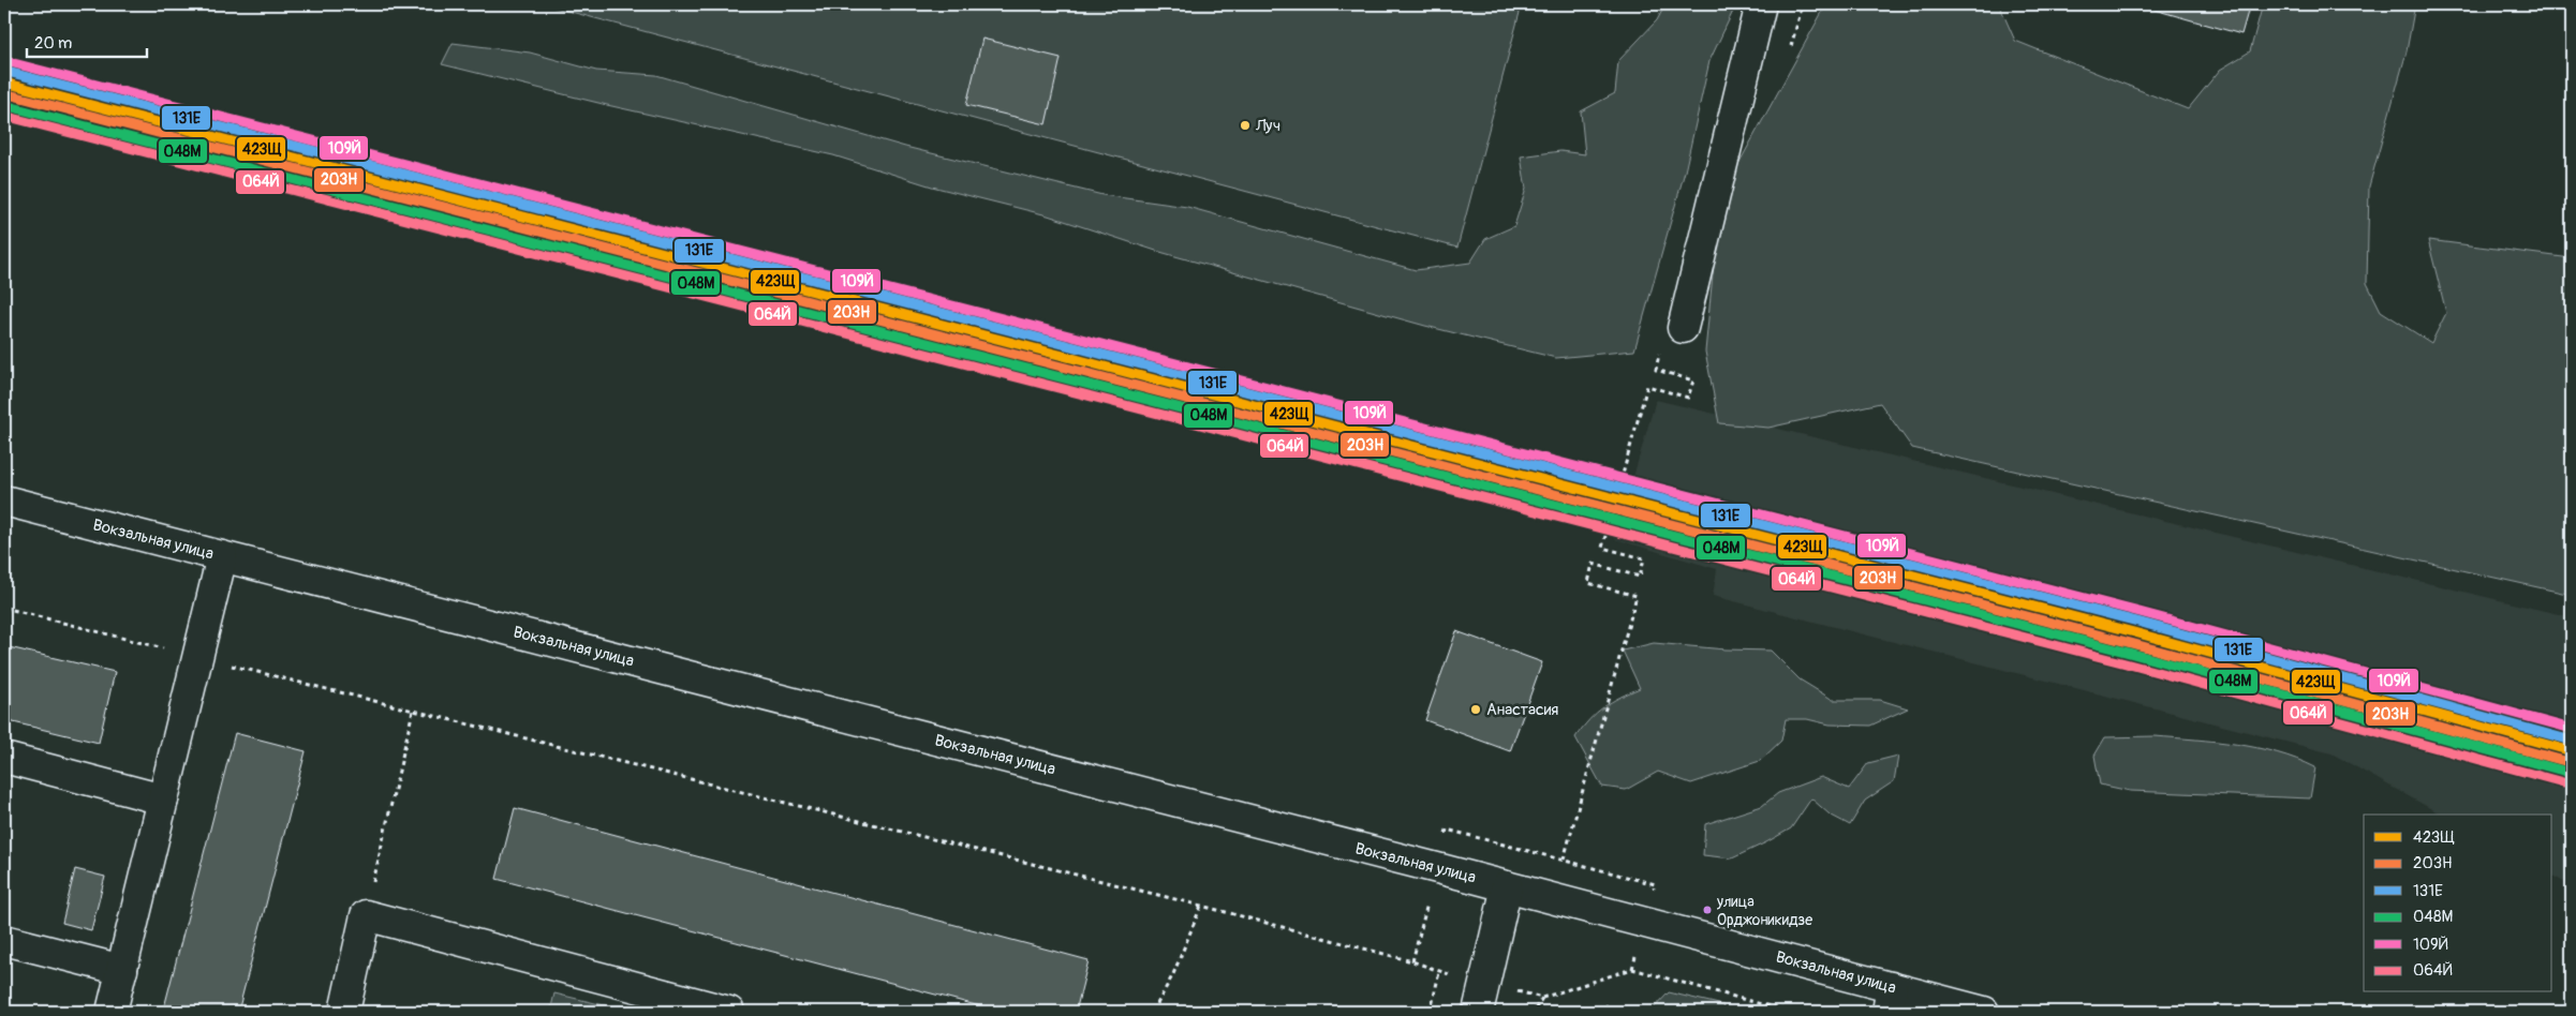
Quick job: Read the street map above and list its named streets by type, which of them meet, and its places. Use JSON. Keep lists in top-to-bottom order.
{
  "streets": {
    "street": ["Вокзальная улица"]
  },
  "places": ["Луч", "Анастасия", "улица Орджоникидзе"],
  "lines": [
    "transit line 109Й",
    "transit line 131Е",
    "transit line 423Щ",
    "transit line 203Н",
    "transit line 048М",
    "transit line 064Й"
  ],
  "legend": [
    "423Щ",
    "203Н",
    "131Е",
    "048М",
    "109Й",
    "064Й"
  ],
  "scale_bar": "20 m"
}
